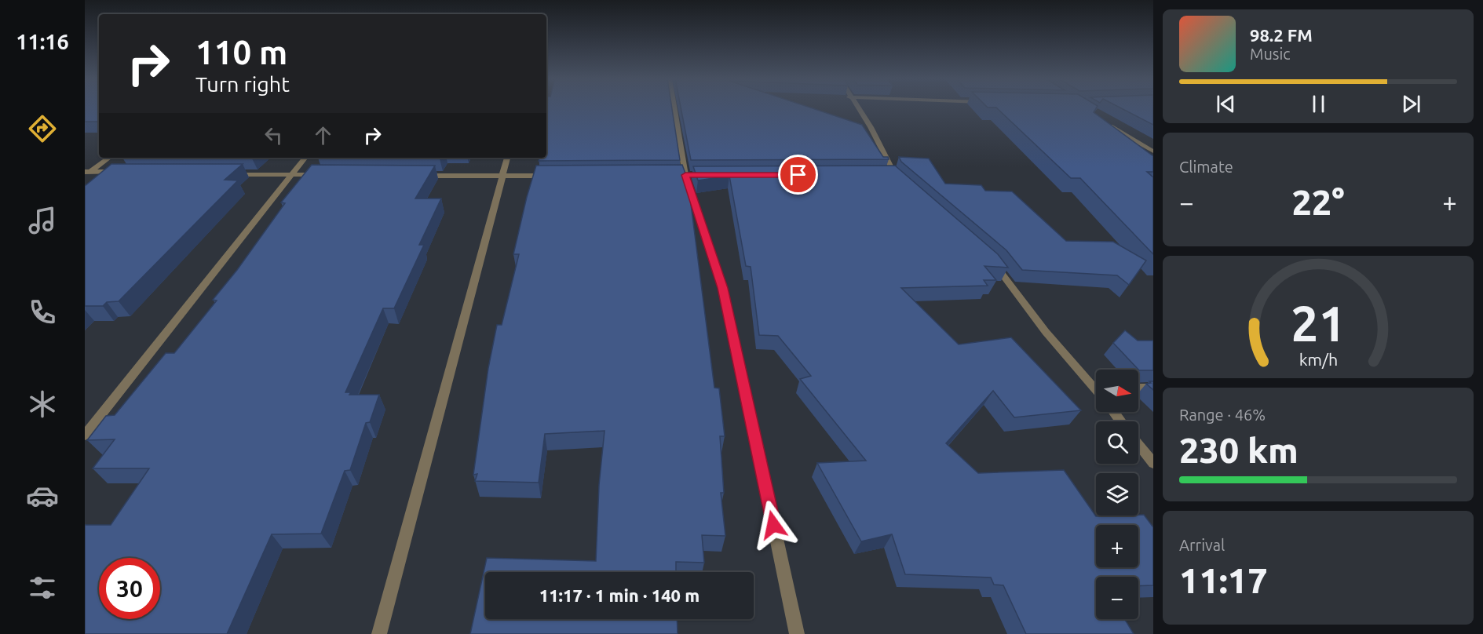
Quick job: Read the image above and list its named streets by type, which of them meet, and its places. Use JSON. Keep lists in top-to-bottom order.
{
  "north": "right",
  "page": {
    "tabs": "11:16",
    "turn": ["110 m", "Turn right"],
    "song": ["98.2 FM", "Music"],
    "tile": [
      "Climate",
      ["Range · 46%", "230 km"],
      ["Arrival", "11:17"]
    ],
    "heat": ["−", "22°", "+"],
    "map_buttons": ["+", "−"],
    "limit": "30",
    "trip": "11:17 · 1 min · 140 m",
    "gauge": ["21", "km/h"]
  }
}
